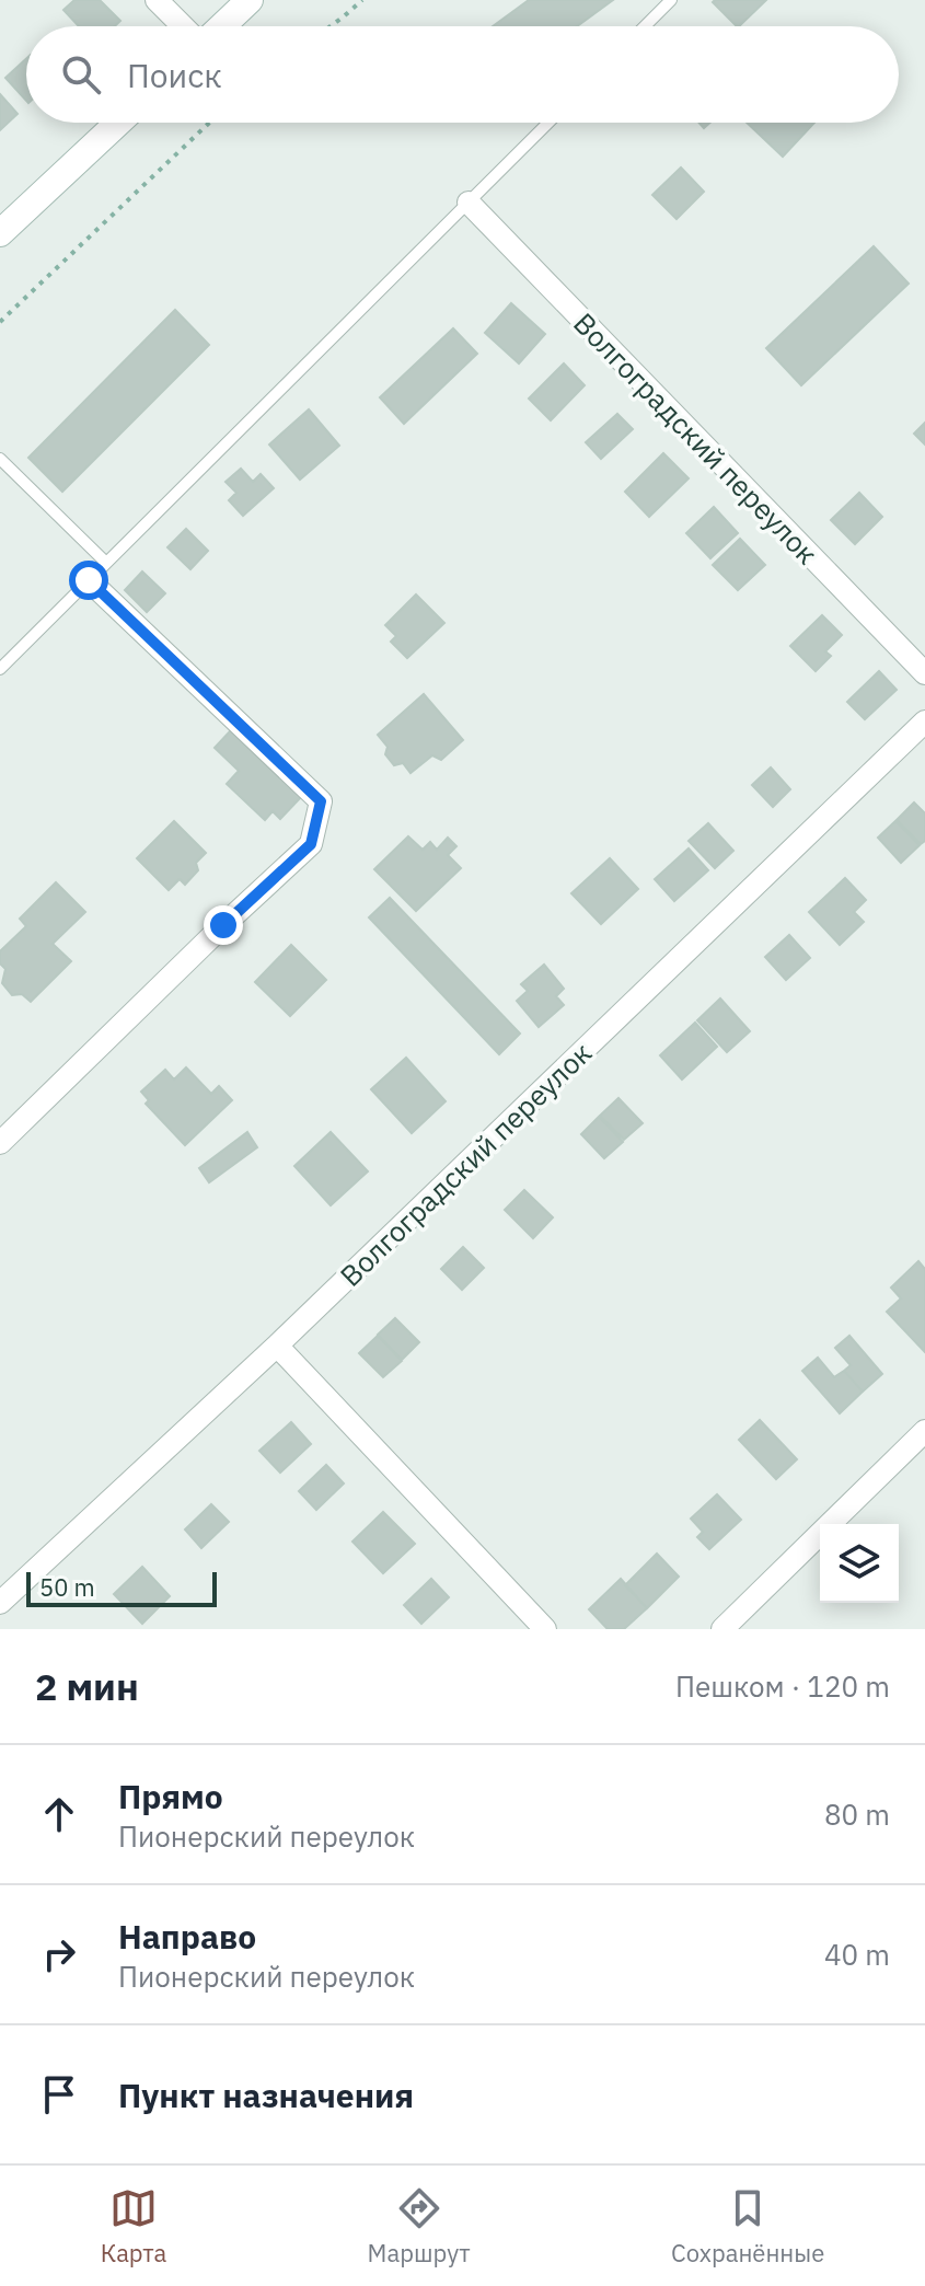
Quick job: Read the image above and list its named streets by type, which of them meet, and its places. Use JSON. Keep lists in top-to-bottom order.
{
  "streets": {
    "street": ["Волгоградский переулок"]
  },
  "scale_bar": "50 m",
  "page": {
    "search": "Поиск",
    "scale": "50 m",
    "heading": ["2 мин", "Пешком · 120 m"],
    "list": [
      ["Прямо", "Пионерский переулок", "80 m"],
      ["Направо", "Пионерский переулок", "40 m"],
      "Пункт назначения"
    ],
    "nav": ["Карта", "Маршрут", "Сохранённые"]
  }
}
